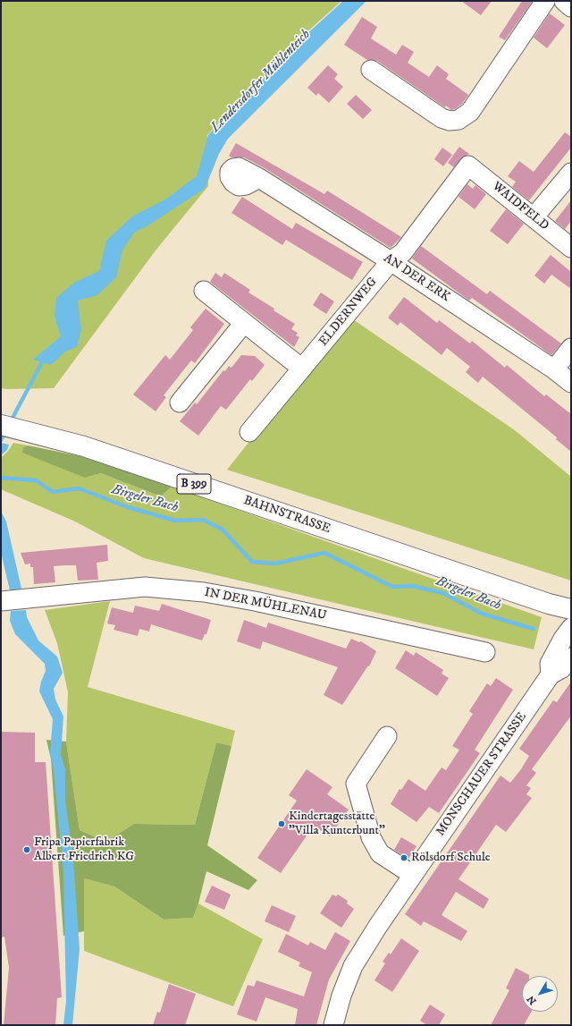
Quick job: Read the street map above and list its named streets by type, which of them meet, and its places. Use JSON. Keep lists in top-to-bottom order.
{
  "streets": {
    "main road": ["B 399", "BAHNSTRASSE"],
    "street": [
      "WAIDFELD",
      "AN DER ERK",
      "ELDERNWEG",
      "IN DER MÜHLENAU",
      "MONSCHAUER STRASSE"
    ]
  },
  "crossings": [
    ["WAIDFELD", "ELDERNWEG"],
    ["AN DER ERK", "ELDERNWEG"]
  ],
  "water": ["Lendersdorfer Mühlenteich", "Birgeler Bach"],
  "places": ["Kindertagesstätte \"Villa Kunterbunt\"", "Fripa Papierfabrik Albert Friedrich KG", "Rölsdorf Schule"],
  "north": "bottom left"
}
